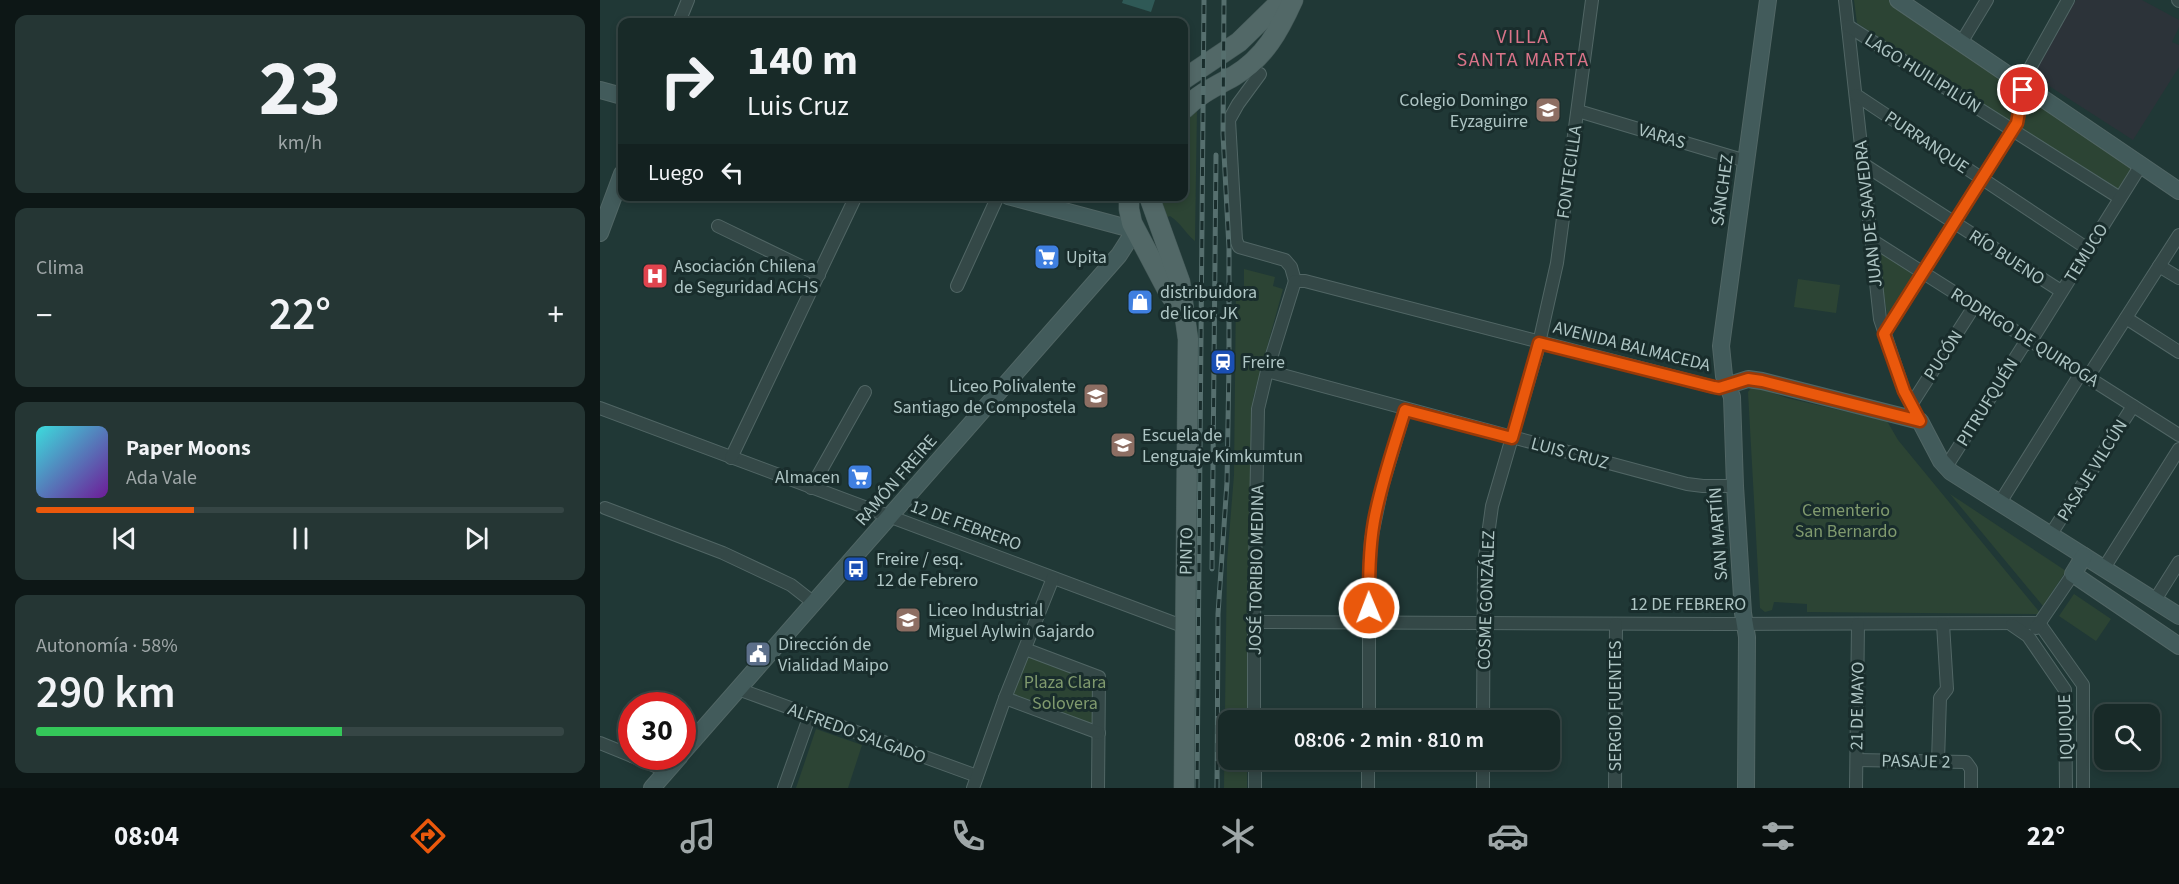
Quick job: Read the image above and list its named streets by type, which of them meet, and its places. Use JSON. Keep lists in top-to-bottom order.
{
  "streets": {
    "main road": ["PINTO"],
    "street": [
      "LAGO HUILIPILÚN",
      "VARAS",
      "PURRANQUE",
      "FONTECILLA",
      "SÁNCHEZ",
      "JUAN DE SAAVEDRA",
      "TEMUCO",
      "RÍO BUENO",
      "RODRIGO DE QUIROGA",
      "AVENIDA BALMACEDA",
      "PUCÓN",
      "PITRUFQUÉN",
      "LUIS CRUZ",
      "PASAJE VILCÚN",
      "RAMÓN FREIRE",
      "12 DE FEBRERO",
      "SAN MARTÍN",
      "JOSÉ TORIBIO MEDINA",
      "COSME GONZÁLEZ",
      "SERGIO FUENTES",
      "21 DE MAYO",
      "IQUIQUE",
      "ALFREDO SALGADO",
      "PASAJE 2"
    ]
  },
  "crossings": [
    ["LAGO HUILIPILÚN", "JUAN DE SAAVEDRA"],
    ["LAGO HUILIPILÚN", "TEMUCO"],
    ["VARAS", "FONTECILLA"],
    ["VARAS", "SÁNCHEZ"],
    ["PURRANQUE", "JUAN DE SAAVEDRA"],
    ["PURRANQUE", "TEMUCO"],
    ["FONTECILLA", "AVENIDA BALMACEDA"],
    ["FONTECILLA", "COSME GONZÁLEZ"],
    ["SÁNCHEZ", "AVENIDA BALMACEDA"],
    ["SÁNCHEZ", "SAN MARTÍN"],
    ["JUAN DE SAAVEDRA", "RÍO BUENO"],
    ["JUAN DE SAAVEDRA", "RODRIGO DE QUIROGA"],
    ["JUAN DE SAAVEDRA", "AVENIDA BALMACEDA"],
    ["JUAN DE SAAVEDRA", "PUCÓN"],
    ["TEMUCO", "RÍO BUENO"],
    ["TEMUCO", "RODRIGO DE QUIROGA"],
    ["TEMUCO", "PITRUFQUÉN"],
    ["RODRIGO DE QUIROGA", "PUCÓN"],
    ["RODRIGO DE QUIROGA", "PITRUFQUÉN"],
    ["RODRIGO DE QUIROGA", "PASAJE VILCÚN"],
    ["AVENIDA BALMACEDA", "SAN MARTÍN"],
    ["AVENIDA BALMACEDA", "JOSÉ TORIBIO MEDINA"],
    ["AVENIDA BALMACEDA", "COSME GONZÁLEZ"],
    ["LUIS CRUZ", "SAN MARTÍN"],
    ["LUIS CRUZ", "JOSÉ TORIBIO MEDINA"],
    ["LUIS CRUZ", "COSME GONZÁLEZ"],
    ["RAMÓN FREIRE", "12 DE FEBRERO"],
    ["RAMÓN FREIRE", "PINTO"],
    ["RAMÓN FREIRE", "ALFREDO SALGADO"],
    ["12 DE FEBRERO", "SAN MARTÍN"],
    ["12 DE FEBRERO", "PINTO"],
    ["12 DE FEBRERO", "JOSÉ TORIBIO MEDINA"],
    ["12 DE FEBRERO", "COSME GONZÁLEZ"],
    ["12 DE FEBRERO", "SERGIO FUENTES"],
    ["12 DE FEBRERO", "21 DE MAYO"],
    ["12 DE FEBRERO", "IQUIQUE"],
    ["21 DE MAYO", "PASAJE 2"]
  ],
  "districts": ["VILLA SANTA MARTA"],
  "parks": ["Cementerio San Bernardo", "Plaza Clara Solovera"],
  "places": {
    "school or university": [
      "Colegio Domingo Eyzaguirre",
      "Liceo Polivalente Santiago de Compostela",
      "Escuela de Lenguaje Kimkumtun",
      "Liceo Industrial Miguel Aylwin Gajardo"
    ],
    "supermarket": ["Upita", "Almacen"],
    "hospital": ["Asociación Chilena de Seguridad ACHS"],
    "shop": ["distribuidora de licor JK"],
    "station": ["Freire"],
    "bus stop": ["Freire / esq. 12 de Febrero"],
    "public building": ["Dirección de Vialidad Maipo"]
  },
  "page": {
    "tile": [
      ["23", "km/h"],
      "Clima",
      ["Autonomía · 58%", "290 km"]
    ],
    "turn": ["140 m", "Luis Cruz"],
    "then": "Luego",
    "heat": ["−", "22°", "+"],
    "song": ["Paper Moons", "Ada Vale"],
    "limit": "30",
    "trip": "08:06 · 2 min · 810 m",
    "tabs": ["08:04", "22°"]
  }
}
